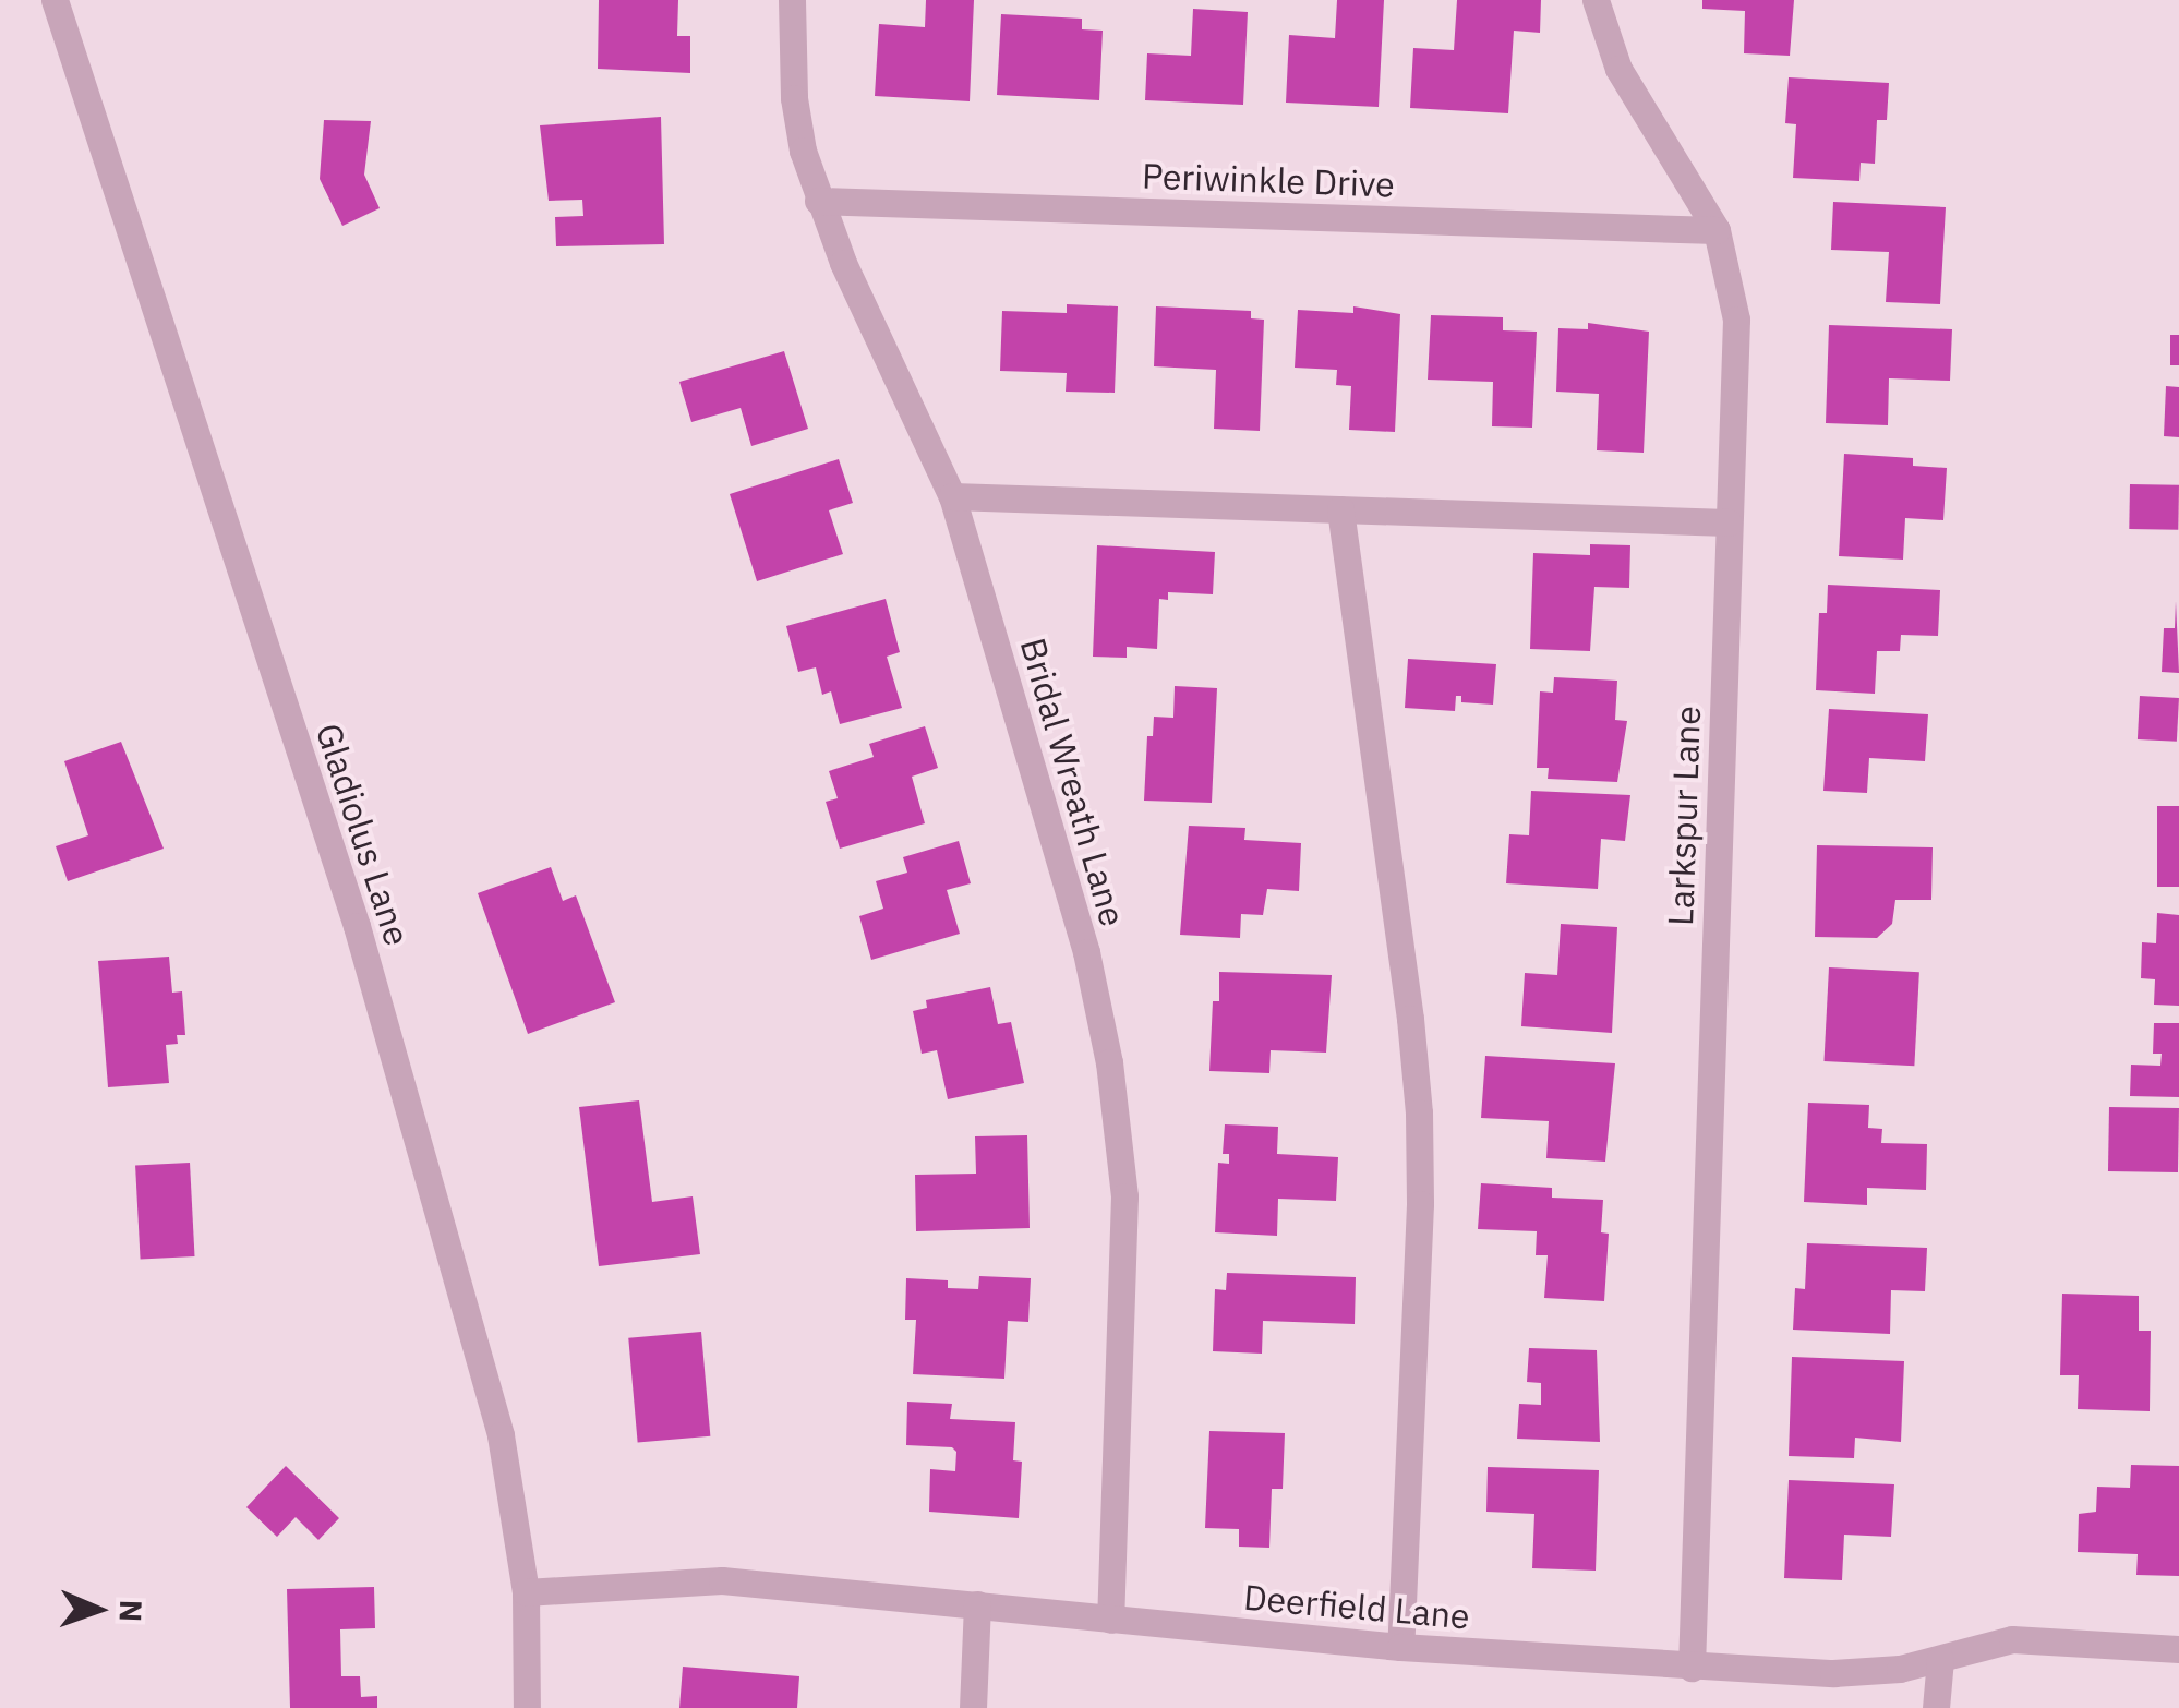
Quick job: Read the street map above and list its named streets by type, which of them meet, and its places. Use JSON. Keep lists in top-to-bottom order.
{
  "streets": {
    "street": [
      "Periwinkle Drive",
      "Bridal Wreath Lane",
      "Larkspur Lane",
      "Gladiolus Lane",
      "Deerfield Lane"
    ]
  },
  "crossings": [
    ["Periwinkle Drive", "Bridal Wreath Lane"],
    ["Periwinkle Drive", "Larkspur Lane"],
    ["Bridal Wreath Lane", "Deerfield Lane"],
    ["Larkspur Lane", "Deerfield Lane"],
    ["Gladiolus Lane", "Deerfield Lane"]
  ],
  "north": "right"
}
